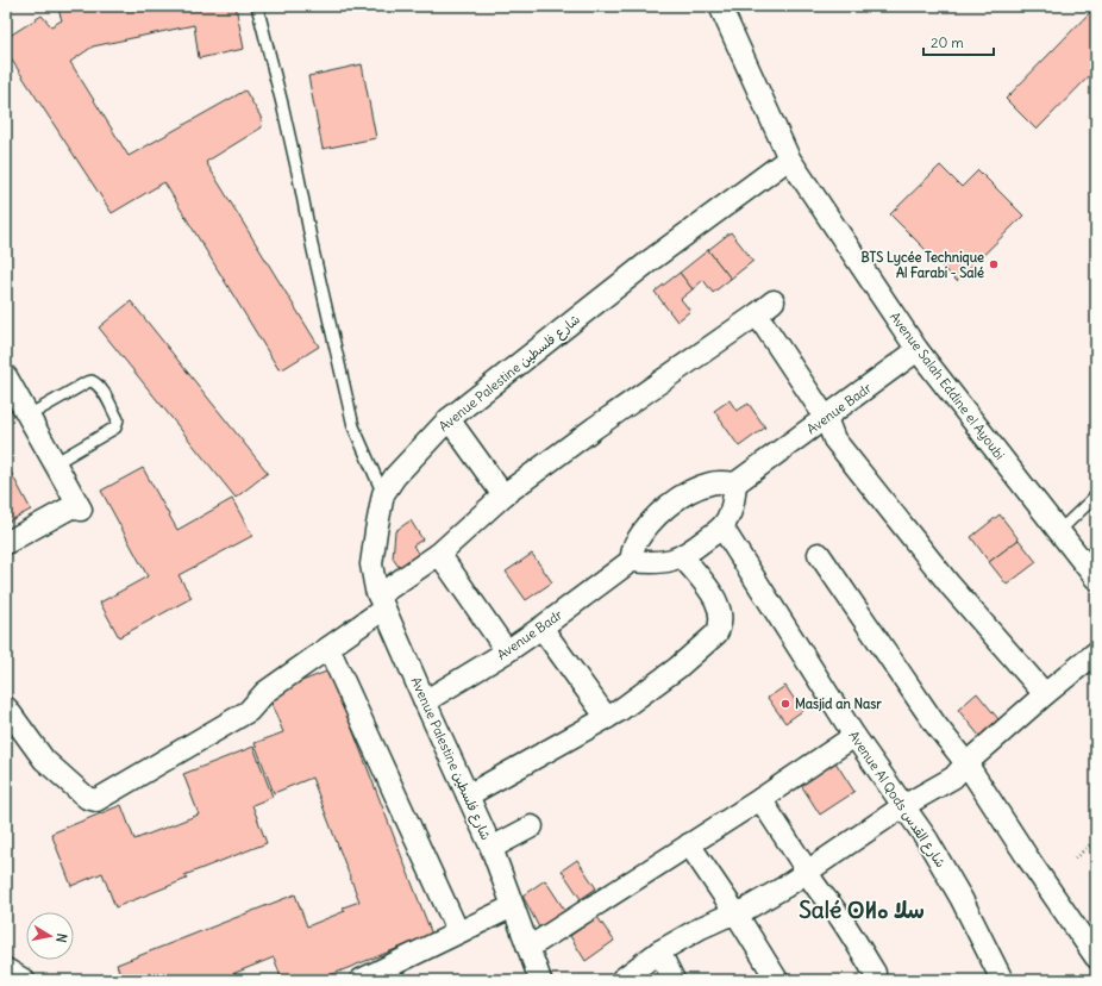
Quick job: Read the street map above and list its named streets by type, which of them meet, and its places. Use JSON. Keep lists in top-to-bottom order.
{
  "streets": {
    "street": [
      "Avenue Palestine شارع فلسطين",
      "Avenue Salah Eddine el Ayoubi",
      "Avenue Badr",
      "Avenue Al Qods شارع القدس"
    ]
  },
  "crossings": [
    ["Avenue Palestine شارع فلسطين", "Avenue Salah Eddine el Ayoubi"],
    ["Avenue Palestine شارع فلسطين", "Avenue Badr"],
    ["Avenue Salah Eddine el Ayoubi", "Avenue Badr"]
  ],
  "districts": ["Salé ⵙⵍⴰ سلا"],
  "places": ["BTS Lycée Technique Al Farabi - Salé", "Masjid an Nasr"],
  "scale_bar": "20 m",
  "north": "right"
}
